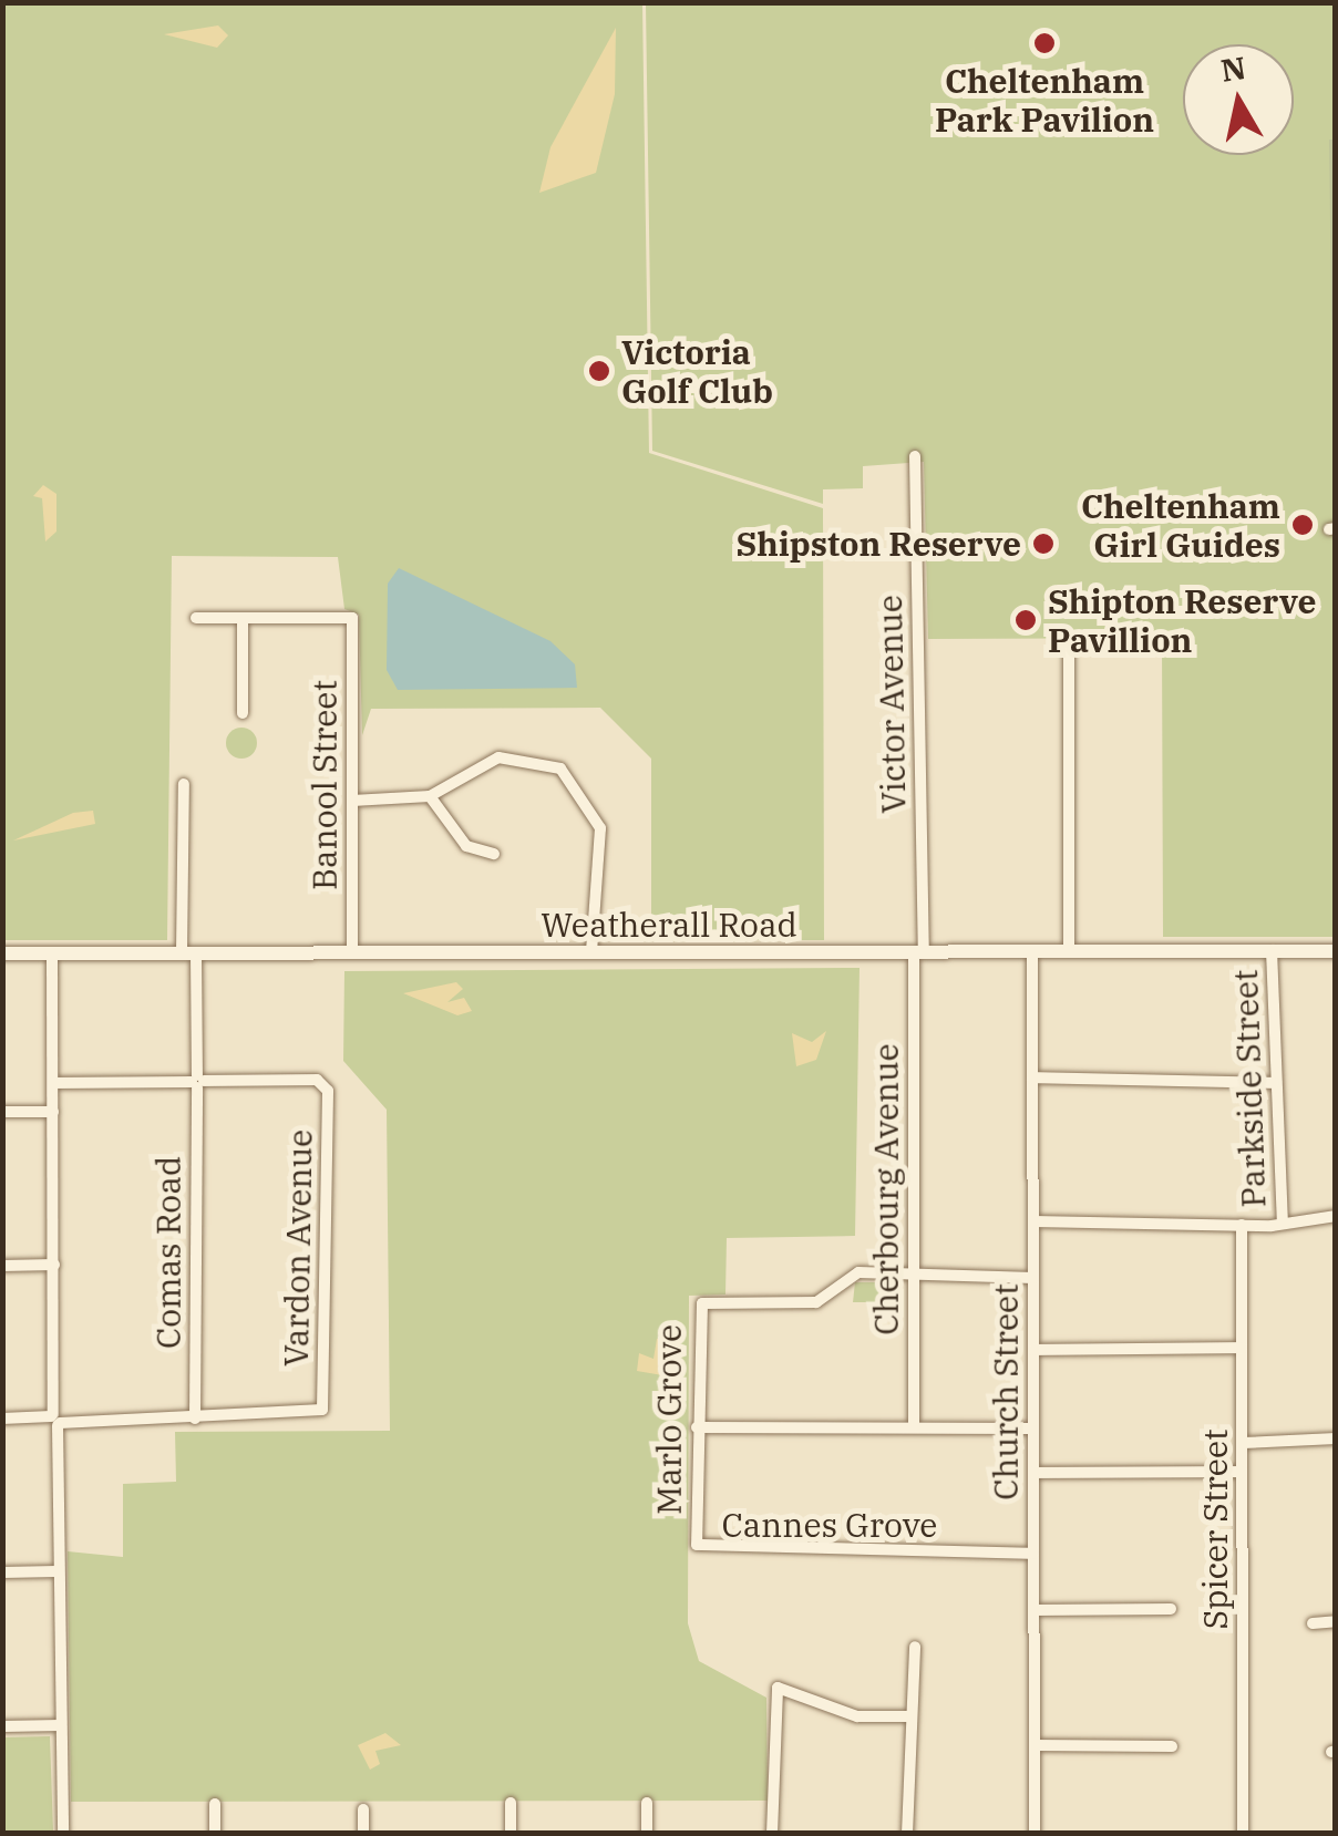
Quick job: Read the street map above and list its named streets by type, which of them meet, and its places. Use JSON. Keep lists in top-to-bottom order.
{
  "streets": {
    "street": [
      "Victor Avenue",
      "Banool Street",
      "Weatherall Road",
      "Parkside Street",
      "Cherbourg Avenue",
      "Vardon Avenue",
      "Comas Road",
      "Church Street",
      "Marlo Grove",
      "Cannes Grove",
      "Spicer Street"
    ]
  },
  "crossings": [
    ["Victor Avenue", "Weatherall Road"],
    ["Victor Avenue", "Cherbourg Avenue"],
    ["Banool Street", "Weatherall Road"],
    ["Weatherall Road", "Parkside Street"],
    ["Weatherall Road", "Cherbourg Avenue"],
    ["Weatherall Road", "Comas Road"],
    ["Weatherall Road", "Church Street"],
    ["Cherbourg Avenue", "Marlo Grove"],
    ["Vardon Avenue", "Comas Road"],
    ["Church Street", "Cannes Grove"],
    ["Marlo Grove", "Cannes Grove"]
  ],
  "places": [
    "Cheltenham Park Pavilion",
    "Victoria Golf Club",
    "Cheltenham Girl Guides",
    "Shipston Reserve",
    "Shipton Reserve Pavillion"
  ],
  "north": "top"
}
